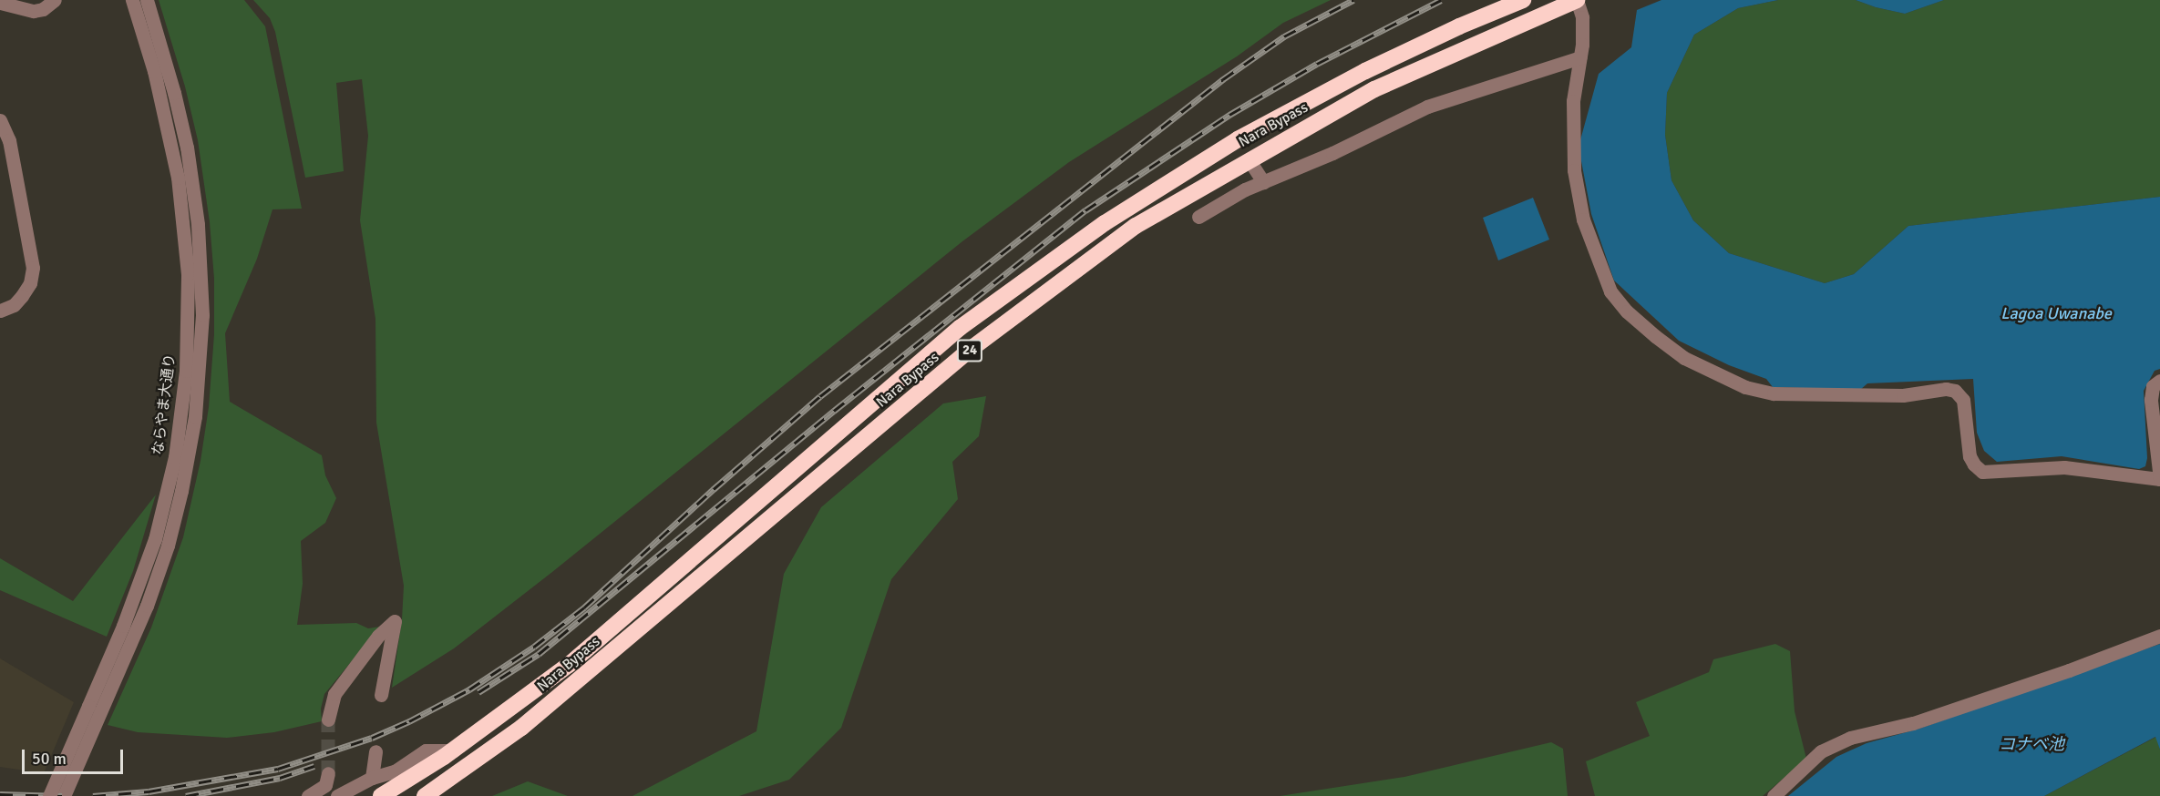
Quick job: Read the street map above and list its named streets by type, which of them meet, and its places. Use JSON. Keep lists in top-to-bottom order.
{
  "streets": {
    "highway": ["Nara Bypass", "24"],
    "street": ["ならやま大通り"]
  },
  "water": ["Lagoa Uwanabe", "コナベ池"],
  "scale_bar": "50 m"
}
